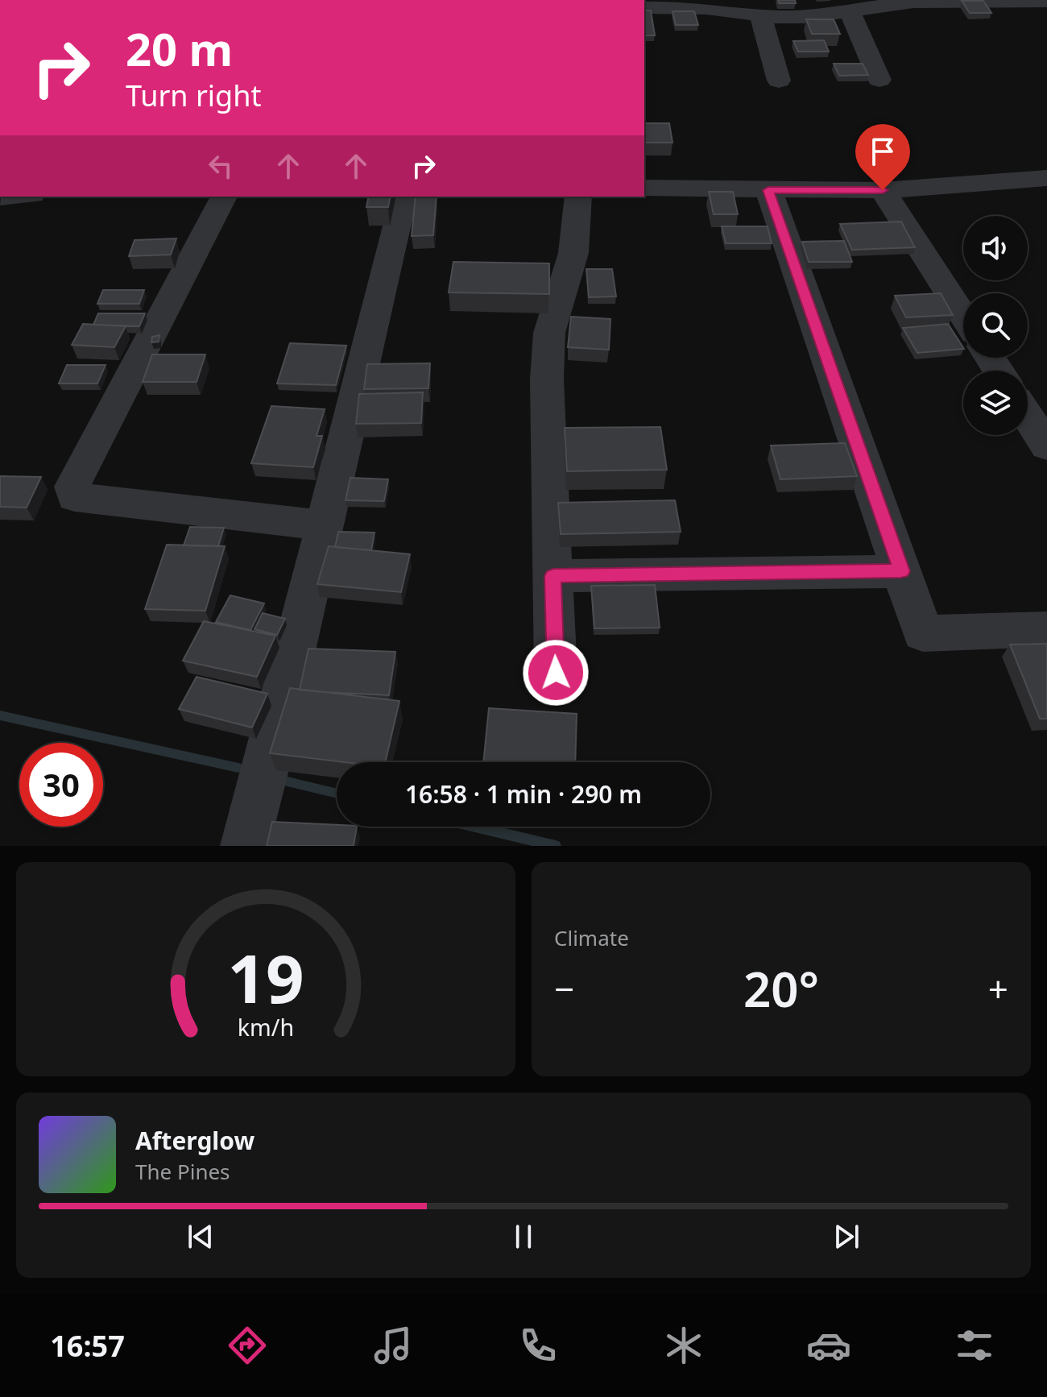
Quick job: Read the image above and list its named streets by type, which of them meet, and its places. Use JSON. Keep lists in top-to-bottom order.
{
  "page": {
    "turn": ["20 m", "Turn right"],
    "limit": "30",
    "trip": "16:58 · 1 min · 290 m",
    "tile": "Climate",
    "heat": ["−", "20°", "+"],
    "song": ["Afterglow", "The Pines"],
    "tabs": "16:57",
    "gauge": ["19", "km/h"]
  }
}
